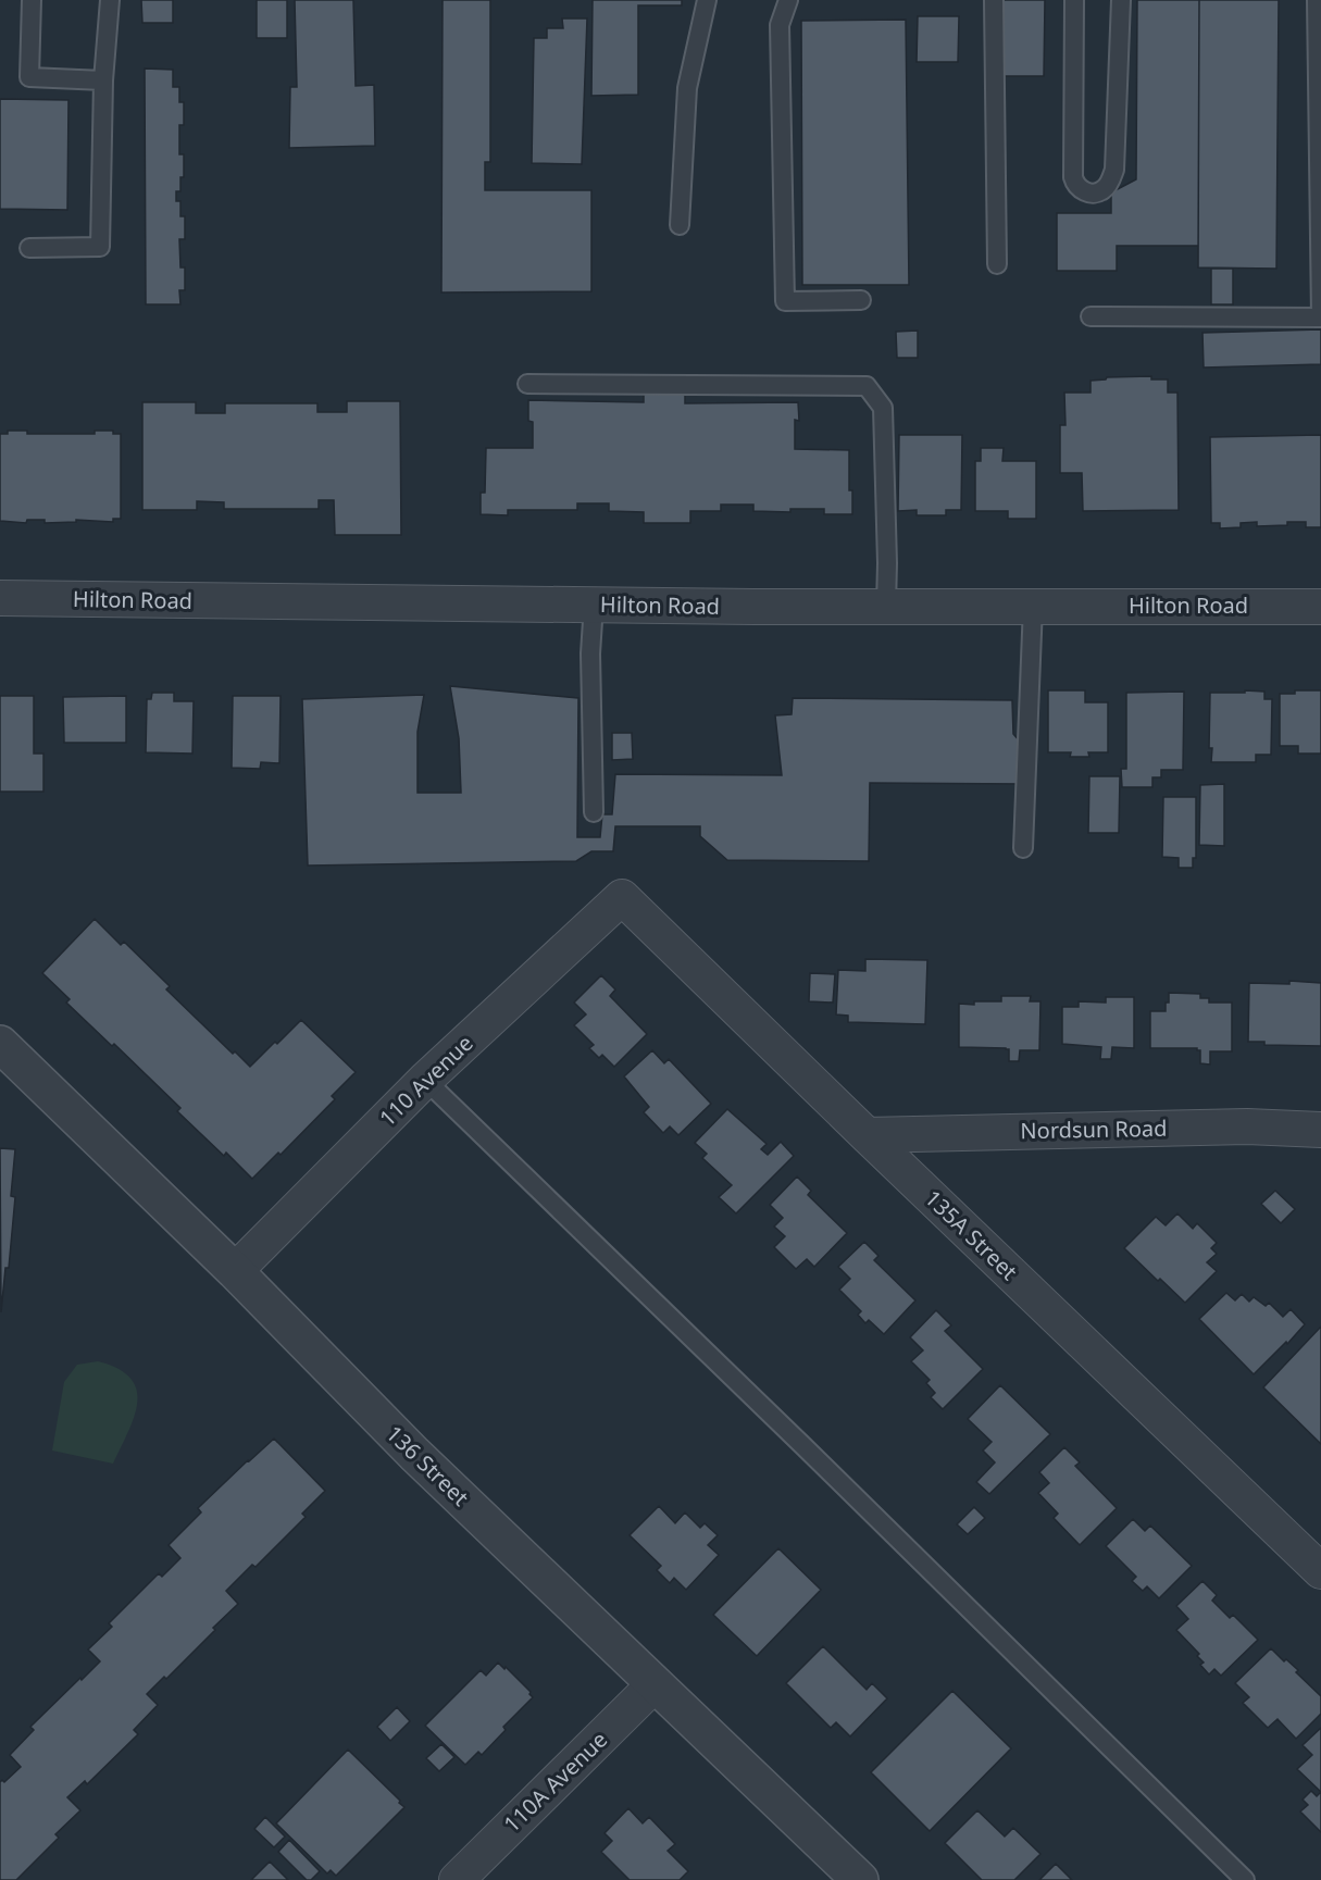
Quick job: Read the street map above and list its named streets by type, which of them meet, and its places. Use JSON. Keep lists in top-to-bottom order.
{
  "streets": {
    "street": [
      "Hilton Road",
      "110 Avenue",
      "Nordsun Road",
      "135A Street",
      "136 Street",
      "110A Avenue"
    ]
  },
  "crossings": [
    ["110 Avenue", "135A Street"],
    ["110 Avenue", "136 Street"],
    ["Nordsun Road", "135A Street"],
    ["136 Street", "110A Avenue"]
  ]
}
